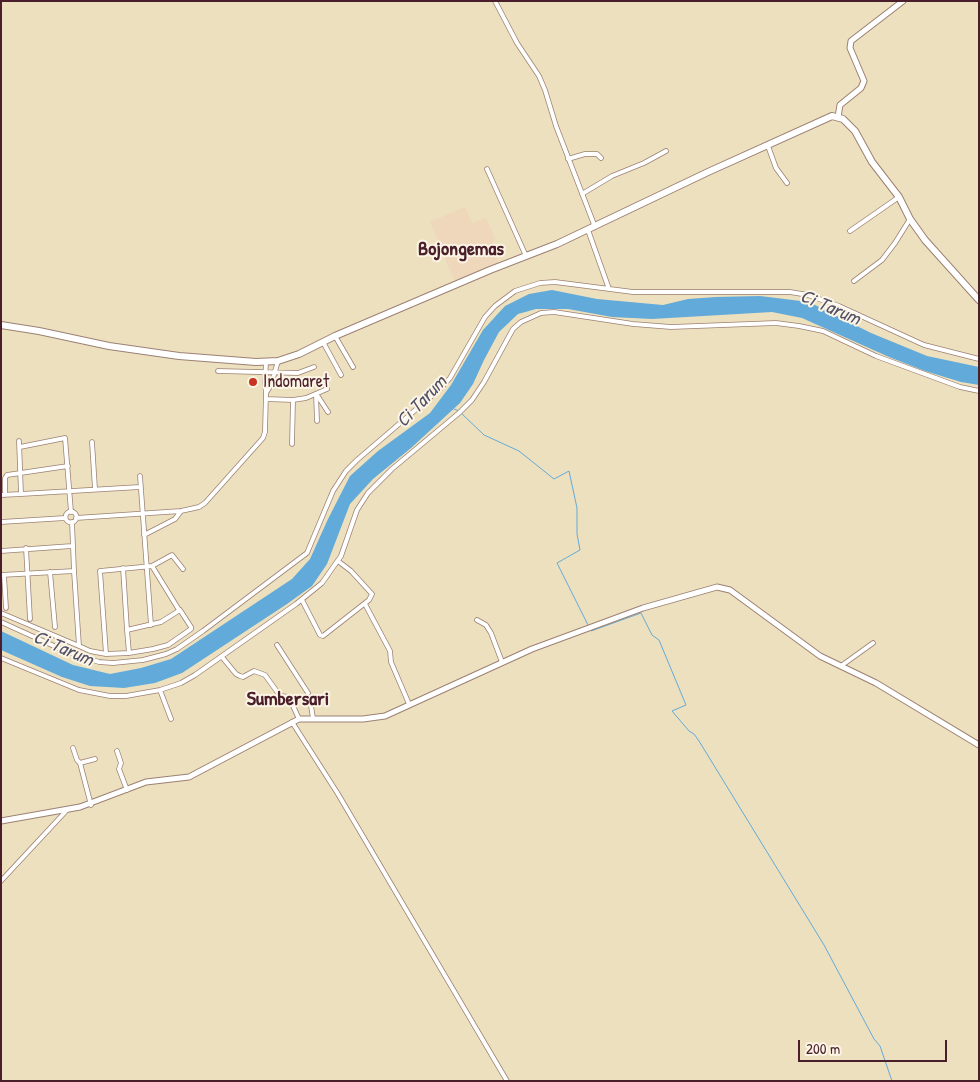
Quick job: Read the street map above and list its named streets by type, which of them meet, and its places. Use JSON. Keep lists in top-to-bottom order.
{
  "districts": ["Bojongemas", "Sumbersari"],
  "water": ["Ci Tarum"],
  "places": ["Indomaret"],
  "scale_bar": "200 m"
}
